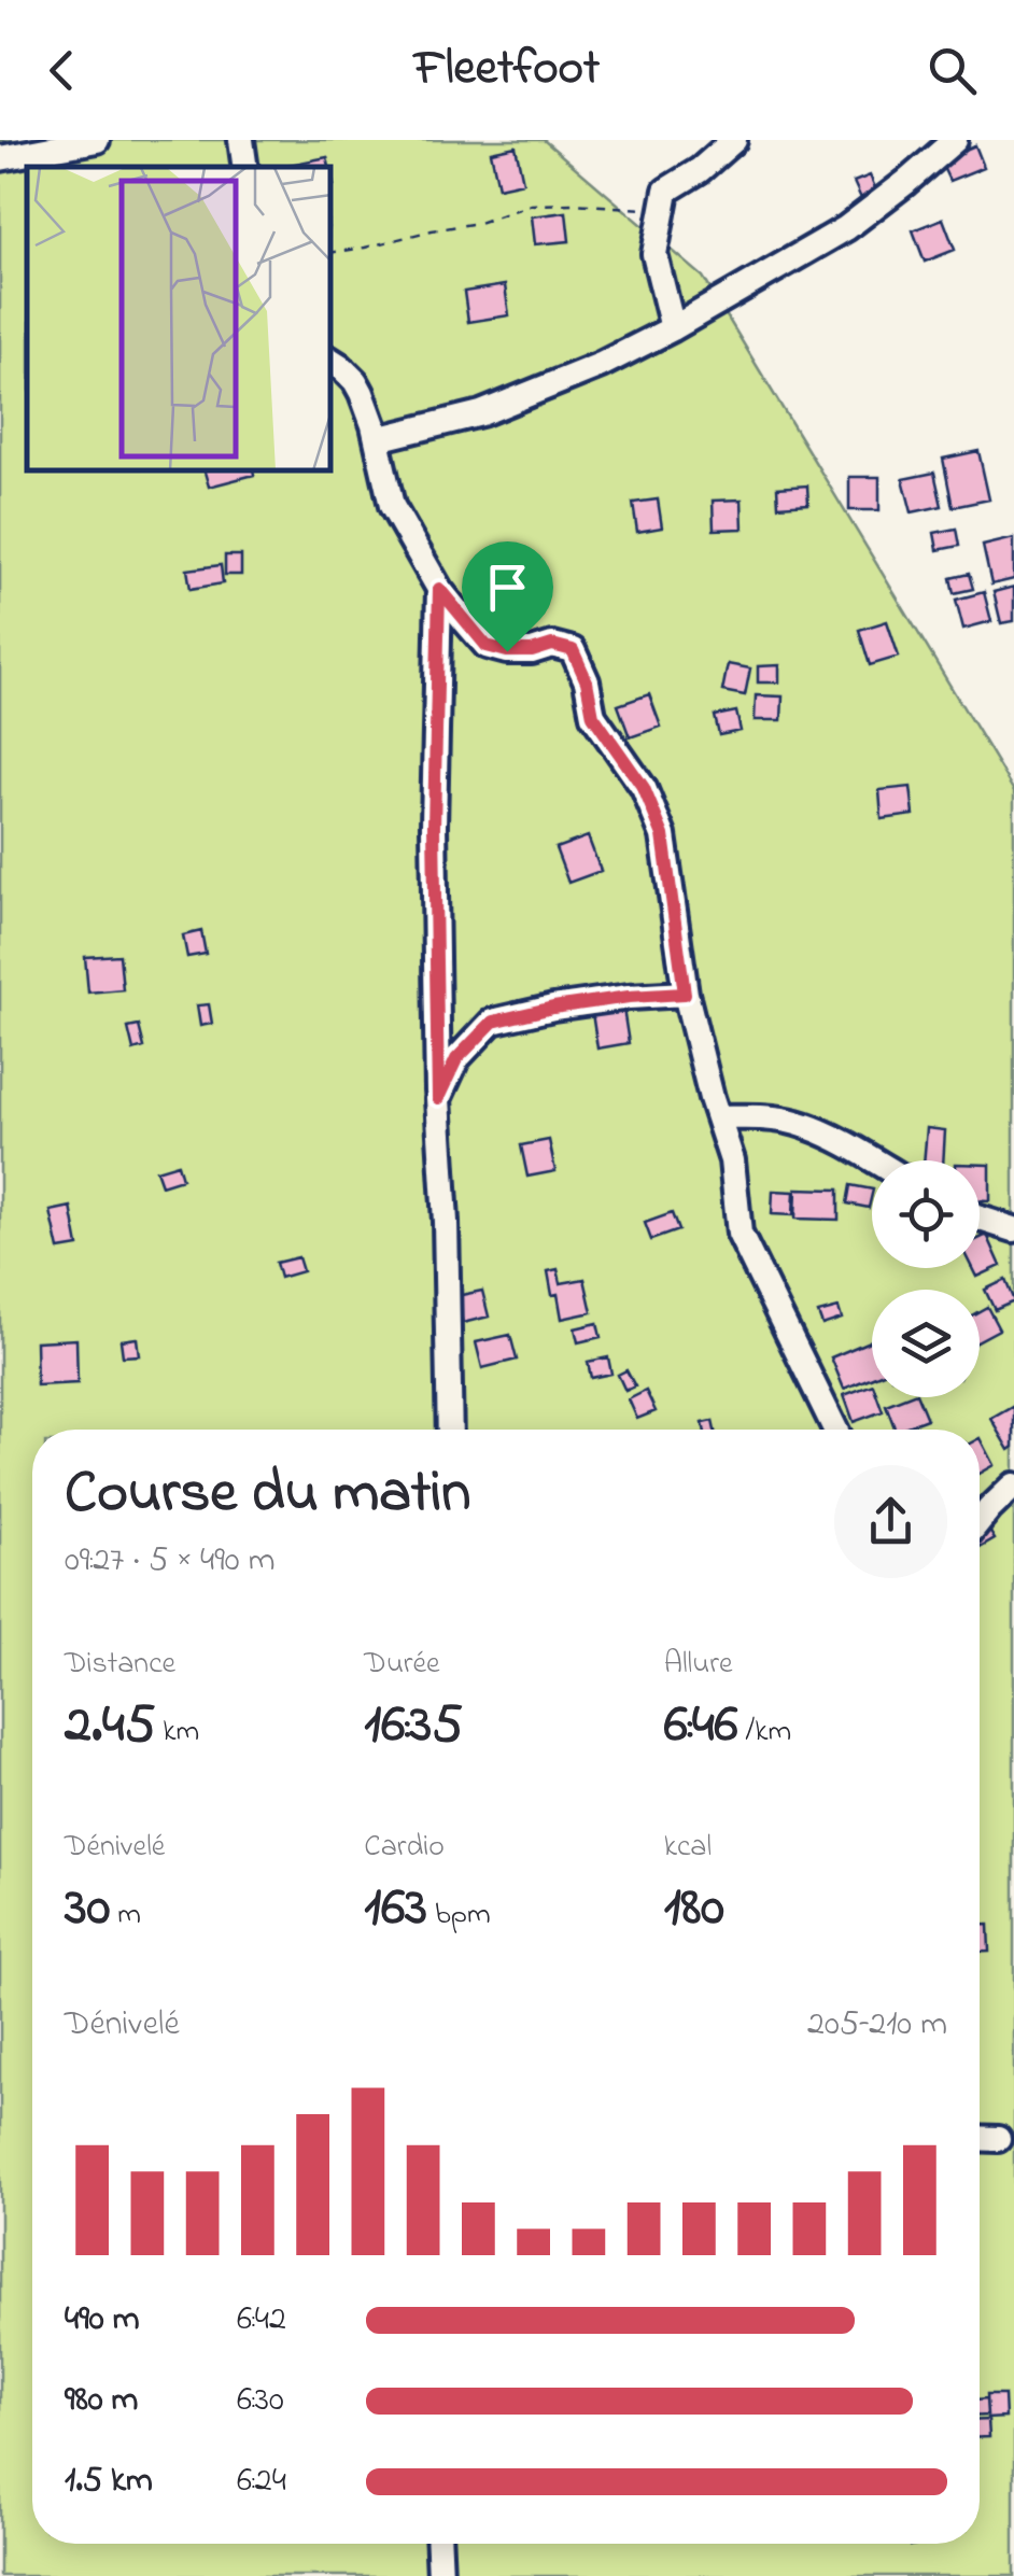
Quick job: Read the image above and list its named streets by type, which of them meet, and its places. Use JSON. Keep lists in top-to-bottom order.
{
  "page": {
    "header": "Fleetfoot",
    "heading": ["Course du matin", "09:27 · 5 × 490 m"],
    "stats": [
      ["Distance", "2.45 km"],
      ["Durée", "16:35"],
      ["Allure", "6:46 /km"],
      ["Dénivelé", "30 m"],
      ["Cardio", "163 bpm"],
      ["kcal", "180"]
    ],
    "chart": ["Dénivelé", "205–210 m"],
    "list": [
      {
        "name": "490 m",
        "note": "6:42"
      },
      {
        "name": "980 m",
        "note": "6:30"
      },
      {
        "name": "1.5 km",
        "note": "6:24"
      }
    ]
  }
}
